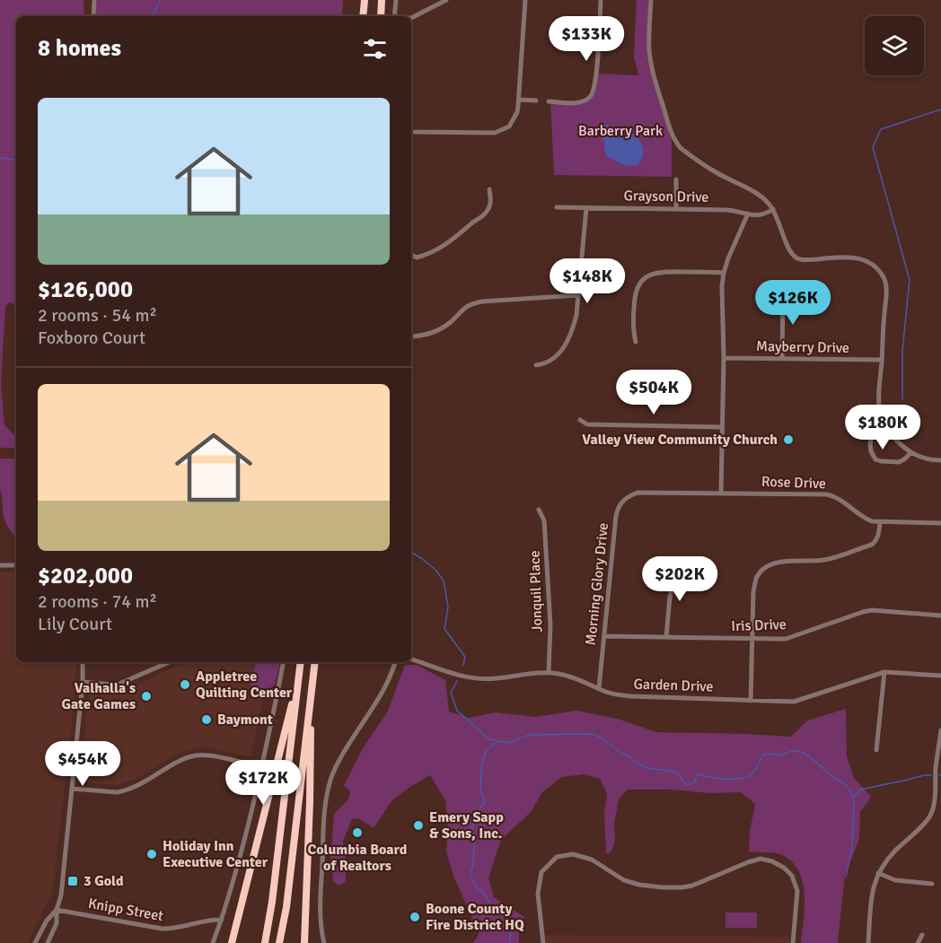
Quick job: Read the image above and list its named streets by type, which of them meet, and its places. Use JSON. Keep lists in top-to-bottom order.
{
  "streets": {
    "street": [
      "Grayson Drive",
      "Mayberry Drive",
      "Rose Drive",
      "Morning Glory Drive",
      "Jonquil Place",
      "Iris Drive",
      "Garden Drive",
      "Knipp Street"
    ]
  },
  "crossings": [
    ["Rose Drive", "Morning Glory Drive"],
    ["Morning Glory Drive", "Iris Drive"],
    ["Morning Glory Drive", "Garden Drive"],
    ["Jonquil Place", "Garden Drive"]
  ],
  "parks": ["Barberry Park"],
  "places": {
    "other": [
      "Valley View Community Church",
      "Appletree Quilting Center",
      "Valhalla's Gate Games",
      "Baymont",
      "Emery Sapp & Sons, Inc.",
      "Columbia Board of Realtors",
      "Holiday Inn Executive Center",
      "Boone County Fire District HQ"
    ],
    "transit": ["3 Gold"]
  },
  "page": {
    "price": [
      "$133K",
      "$148K",
      "$126K",
      "$504K",
      "$180K",
      "$202K",
      "$454K",
      "$172K"
    ],
    "heading": "8 homes",
    "list": [
      {
        "name": "$126,000",
        "note": "2 rooms · 54 m² · Foxboro Court"
      },
      {
        "name": "$202,000",
        "note": "2 rooms · 74 m² · Lily Court"
      }
    ]
  }
}
